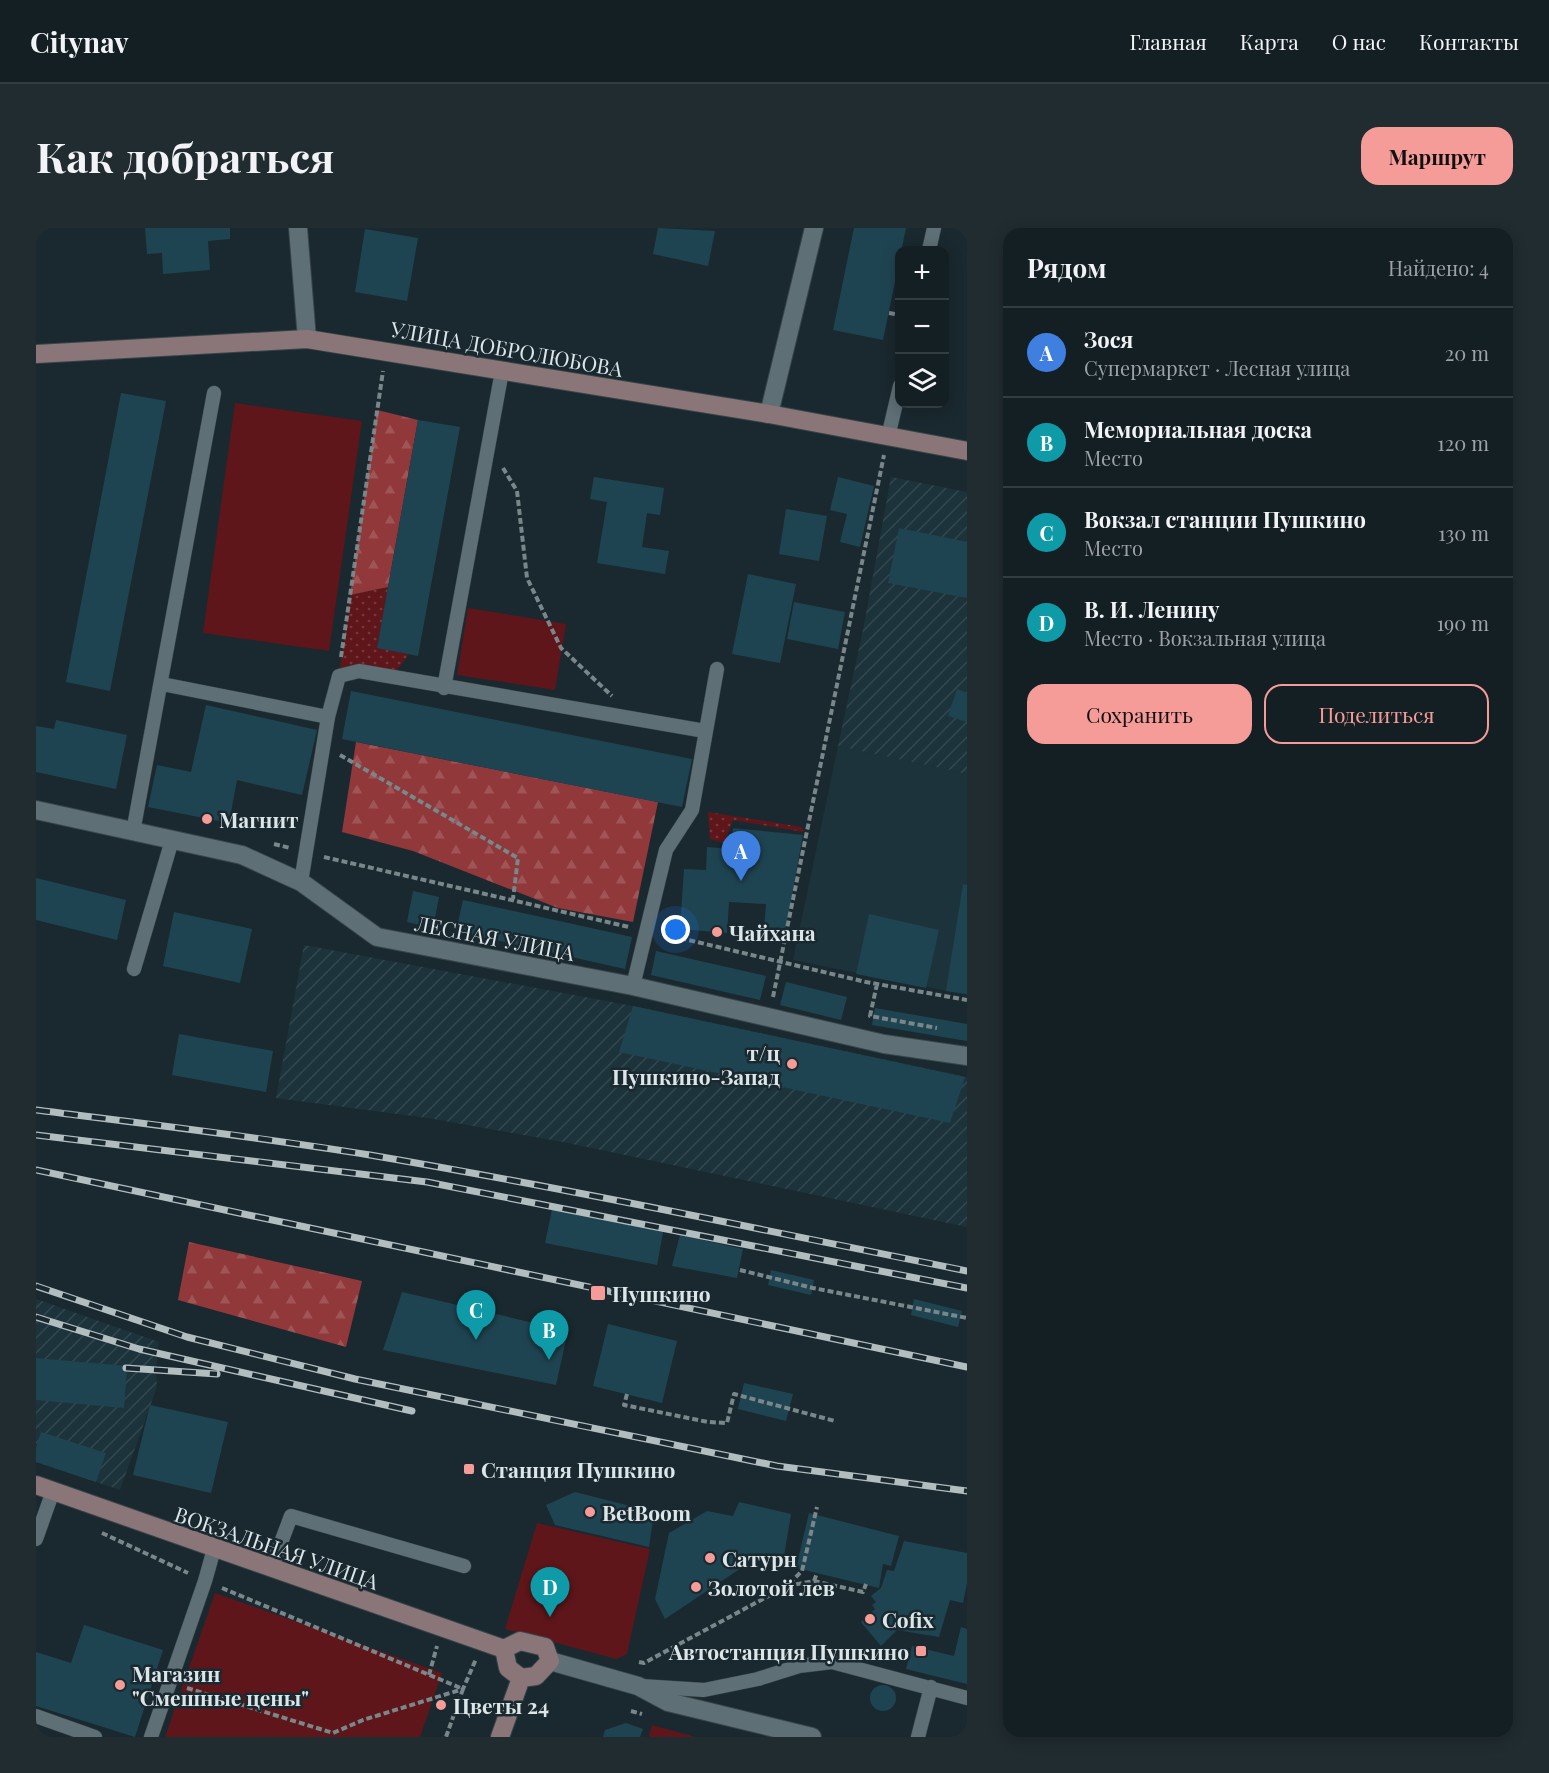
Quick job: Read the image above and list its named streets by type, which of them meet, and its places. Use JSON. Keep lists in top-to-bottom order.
{
  "streets": {
    "street": ["УЛИЦА ДОБРОЛЮБОВА", "ЛЕСНАЯ УЛИЦА", "ВОКЗАЛЬНАЯ УЛИЦА"]
  },
  "places": {
    "other": [
      "Магнит",
      "Чайхана",
      "т/ц Пушкино-Запад",
      "BetBoom",
      "Сатурн",
      "Золотой лев",
      "Cofix",
      "Магазин \"Смешные цены\"",
      "Цветы 24"
    ],
    "transit": ["Пушкино", "Станция Пушкино", "Автостанция Пушкино"]
  },
  "page": {
    "header": "Citynav",
    "nav": [
      "Главная",
      "Карта",
      "О нас",
      "Контакты"
    ],
    "buttons": [
      "Маршрут",
      ["Сохранить", "Поделиться"]
    ],
    "title": "Как добраться",
    "heading": ["Рядом", "Найдено: 4"],
    "map_buttons": ["+", "−"],
    "list": [
      {
        "mark": "A",
        "name": "Зося",
        "note": "Супермаркет · Лесная улица",
        "value": "20 m"
      },
      {
        "mark": "B",
        "name": "Мемориальная доска",
        "note": "Место",
        "value": "120 m"
      },
      {
        "mark": "C",
        "name": "Вокзал станции Пушкино",
        "note": "Место",
        "value": "130 m"
      },
      {
        "mark": "D",
        "name": "В. И. Ленину",
        "note": "Место · Вокзальная улица",
        "value": "190 m"
      }
    ],
    "pins": [
      "A",
      "C",
      "B",
      "D"
    ]
  }
}
